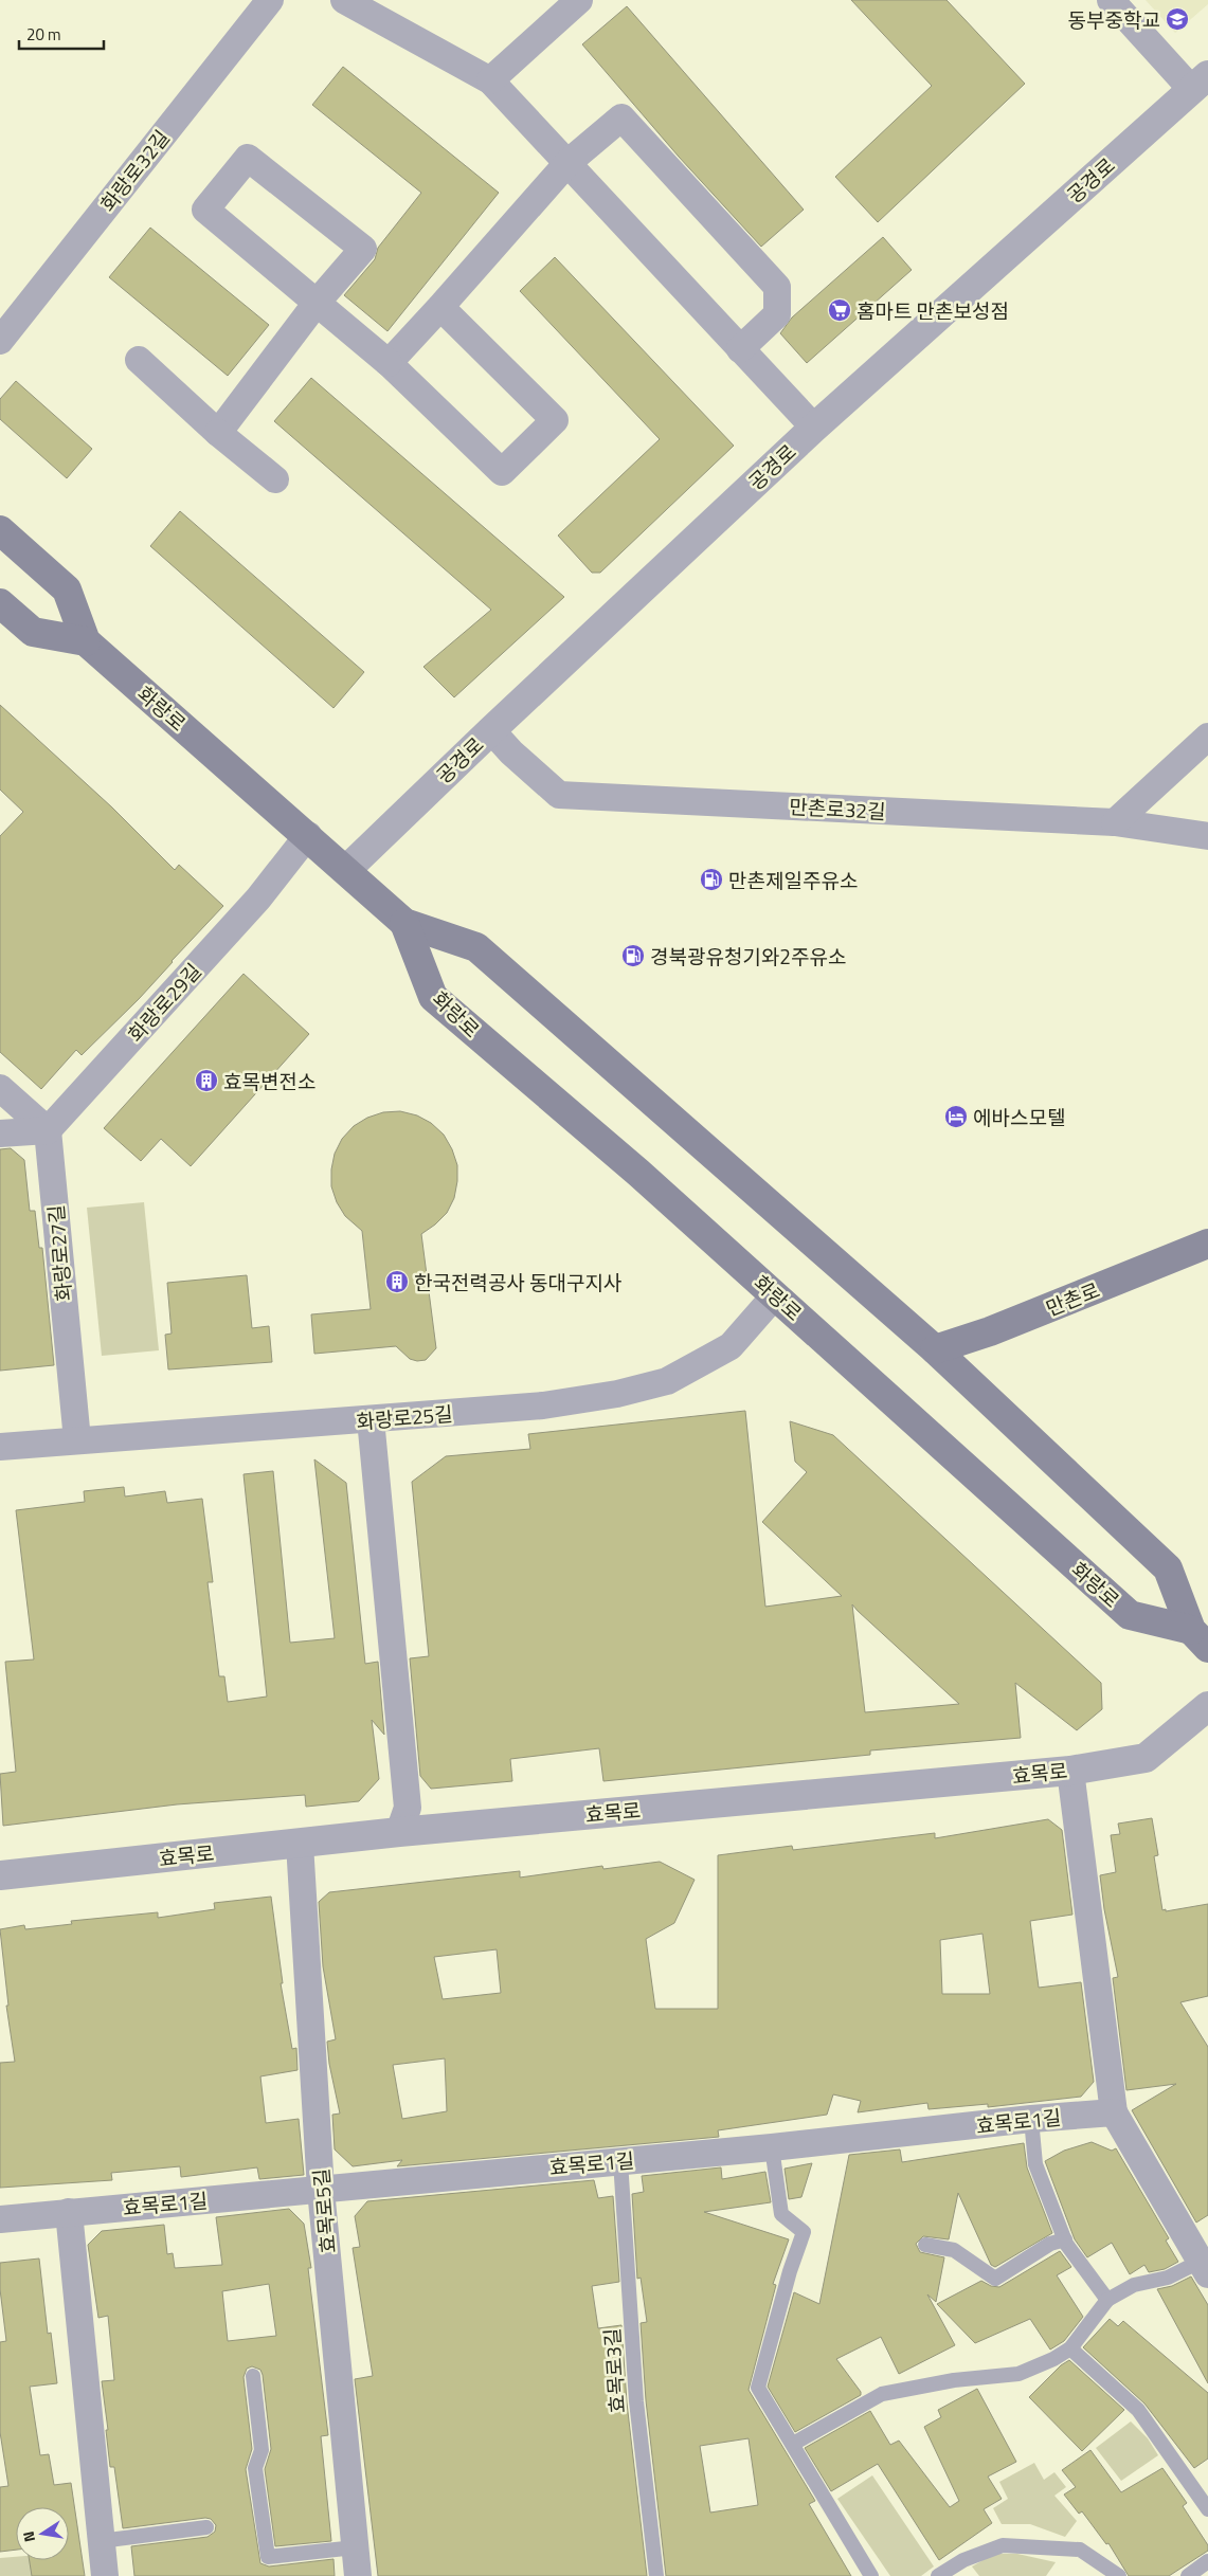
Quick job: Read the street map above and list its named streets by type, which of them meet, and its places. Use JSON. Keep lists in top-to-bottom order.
{
  "streets": {
    "main road": ["화랑로", "만촌로"],
    "street": [
      "화랑로32길",
      "공경로",
      "만촌로32길",
      "화랑로29길",
      "화랑로27길",
      "화랑로25길",
      "효목로",
      "효목로1길",
      "효목로5길"
    ],
    "lane": ["효목로3길"]
  },
  "crossings": [
    ["공경로", "화랑로"],
    ["공경로", "만촌로32길"],
    ["화랑로", "화랑로29길"],
    ["화랑로", "만촌로"],
    ["화랑로", "화랑로25길"],
    ["화랑로29길", "화랑로27길"],
    ["화랑로27길", "화랑로25길"],
    ["효목로", "효목로5길"],
    ["효목로1길", "효목로5길"],
    ["효목로1길", "효목로3길"]
  ],
  "places": {
    "school or university": ["동부중학교"],
    "supermarket": ["홈마트 만촌보성점"],
    "fuel station": ["만촌제일주유소", "경북광유청기와2주유소"],
    "building": ["효목변전소", "한국전력공사 동대구지사"],
    "hotel": ["에바스모텔"]
  },
  "scale_bar": "20 m",
  "north": "left"
}
